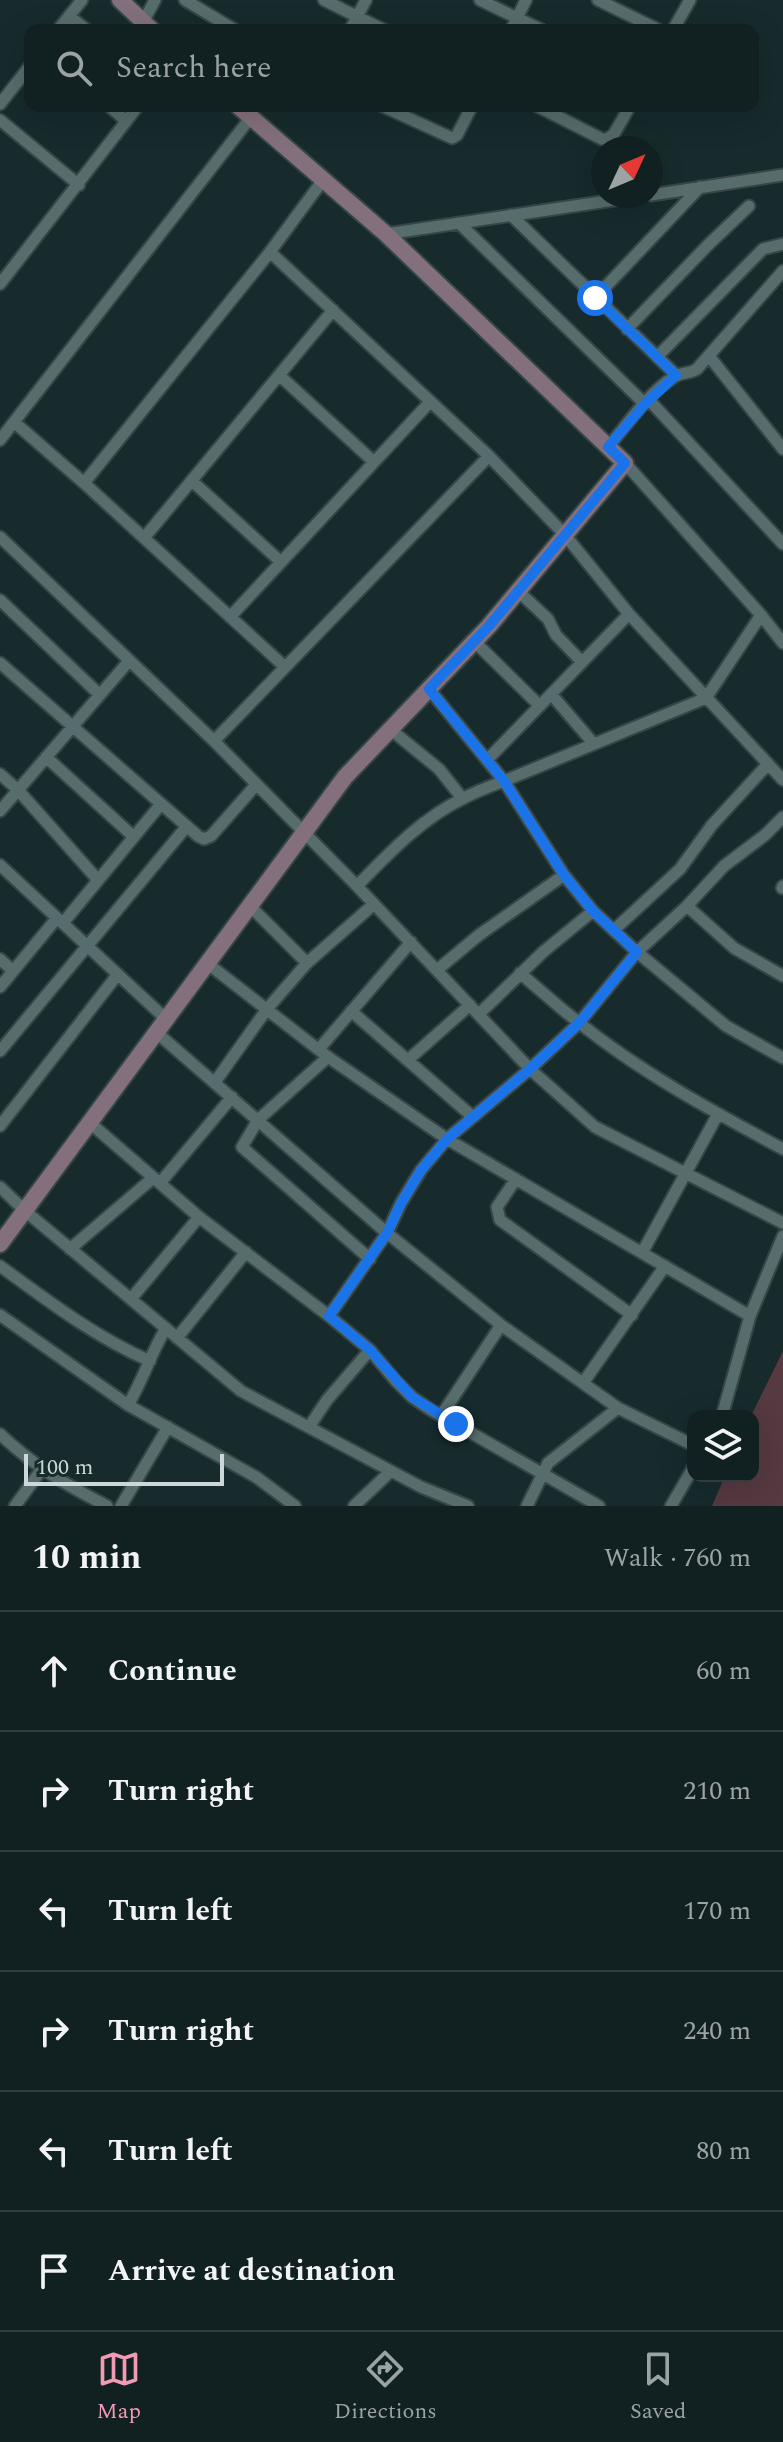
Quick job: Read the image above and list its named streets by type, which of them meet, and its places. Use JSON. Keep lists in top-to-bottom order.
{
  "scale_bar": "100 m",
  "north": "top right",
  "page": {
    "search": "Search here",
    "scale": "100 m",
    "heading": ["10 min", "Walk · 760 m"],
    "list": [
      ["Continue", "60 m"],
      ["Turn right", "210 m"],
      ["Turn left", "170 m"],
      ["Turn right", "240 m"],
      ["Turn left", "80 m"],
      "Arrive at destination"
    ],
    "nav": ["Map", "Directions", "Saved"]
  }
}
